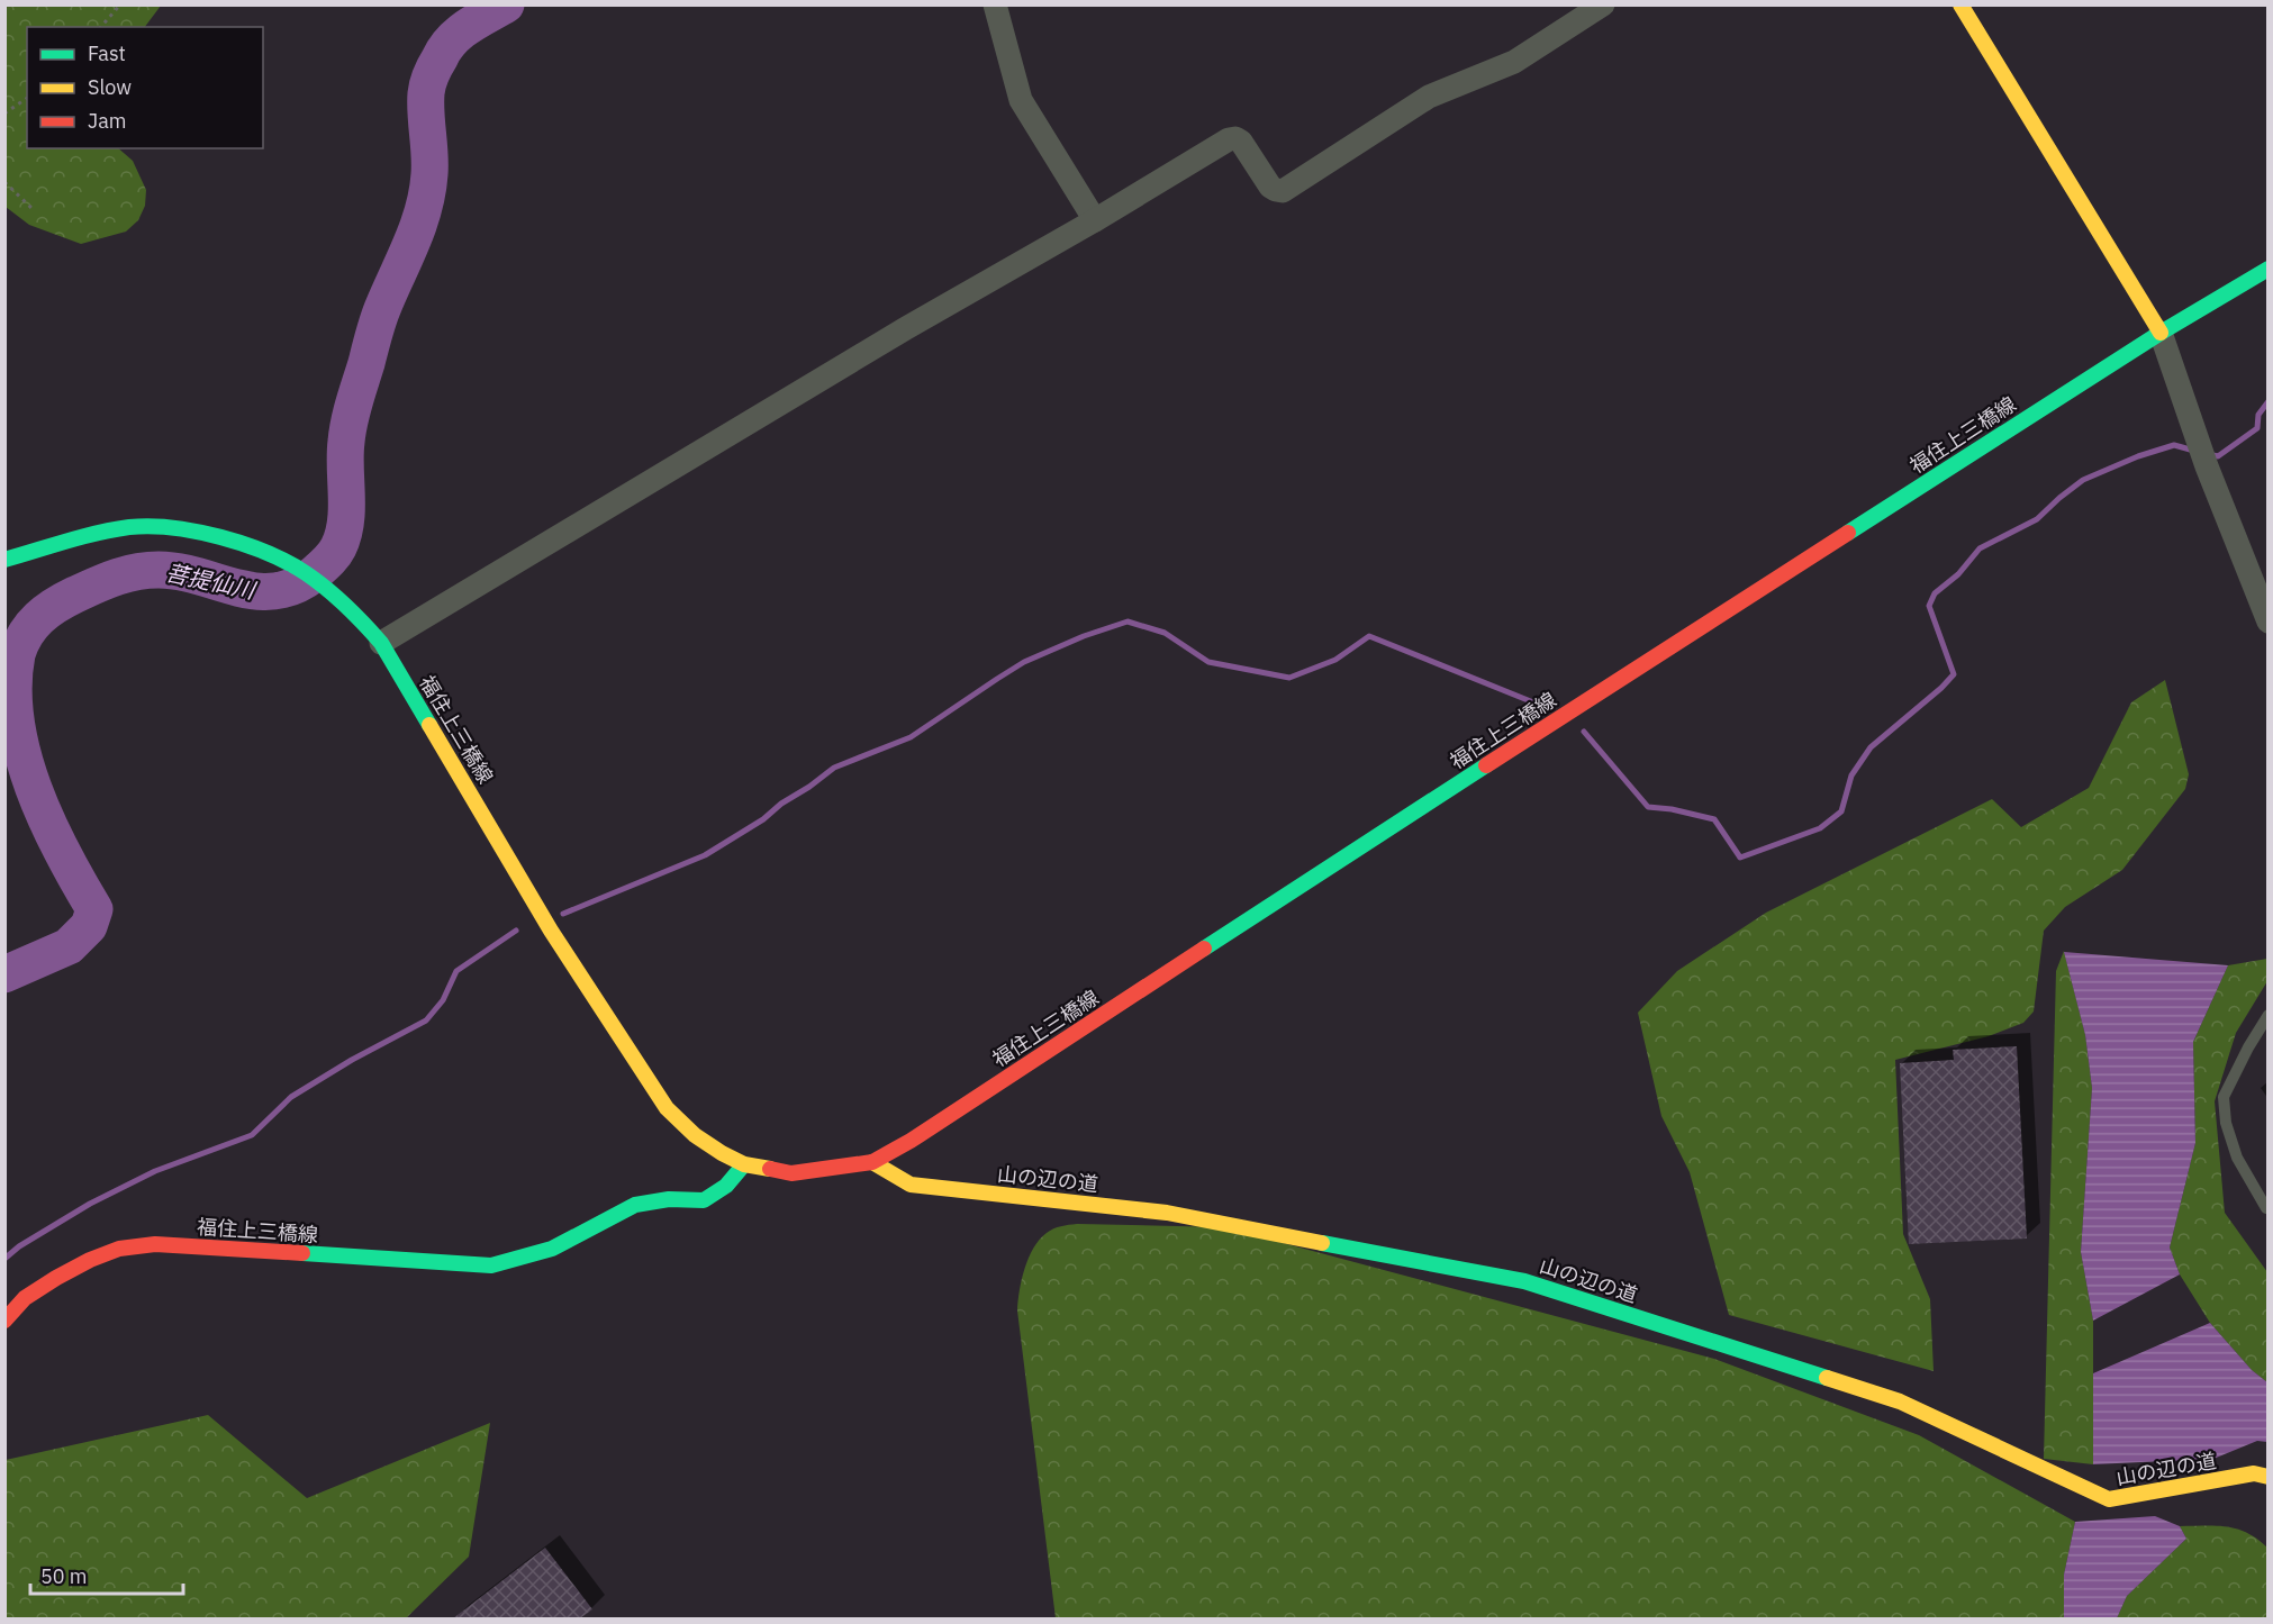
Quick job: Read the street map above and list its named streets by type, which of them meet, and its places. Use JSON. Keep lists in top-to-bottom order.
{
  "streets": {
    "main road": ["福住上三橋線", "山の辺の道"]
  },
  "crossings": [
    ["福住上三橋線", "山の辺の道"]
  ],
  "water": ["菩提仙川"],
  "legend": ["Fast", "Slow", "Jam"],
  "scale_bar": "50 m"
}
